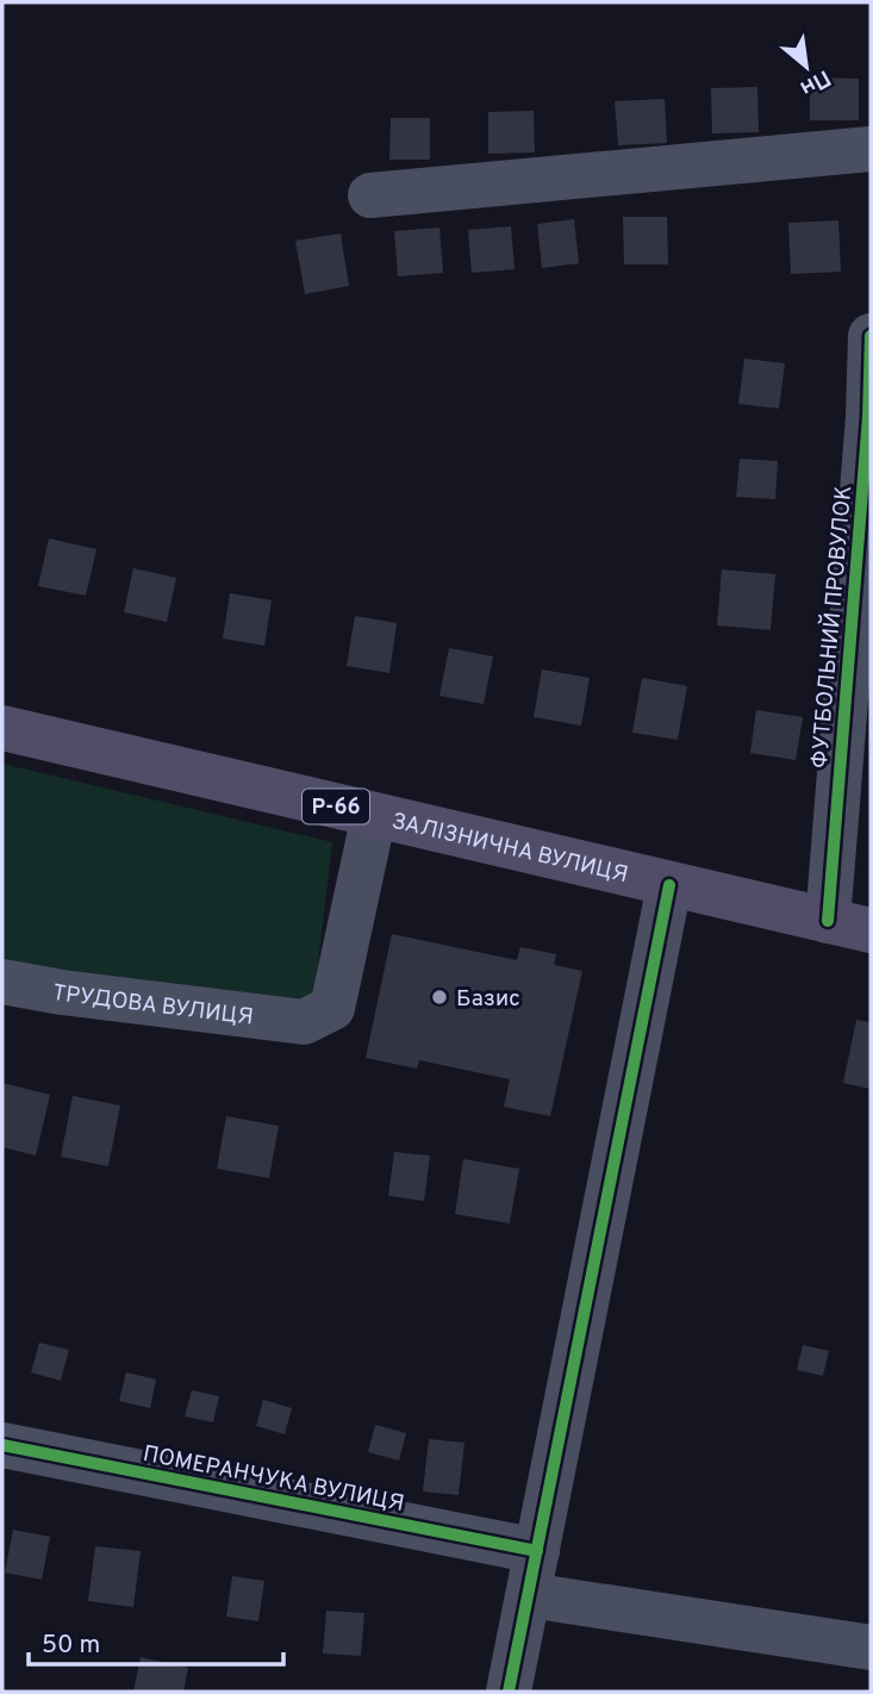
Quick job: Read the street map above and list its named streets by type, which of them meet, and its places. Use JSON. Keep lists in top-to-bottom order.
{
  "streets": {
    "main road": ["Р-66", "ЗАЛІЗНИЧНА ВУЛИЦЯ"],
    "street": ["ФУТБОЛЬНИЙ ПРОВУЛОК", "ТРУДОВА ВУЛИЦЯ", "ПОМЕРАНЧУКА ВУЛИЦЯ"]
  },
  "crossings": [
    ["ФУТБОЛЬНИЙ ПРОВУЛОК", "ЗАЛІЗНИЧНА ВУЛИЦЯ"],
    ["ЗАЛІЗНИЧНА ВУЛИЦЯ", "ТРУДОВА ВУЛИЦЯ"]
  ],
  "places": ["Базис"],
  "scale_bar": "50 m",
  "north": "bottom right"
}
